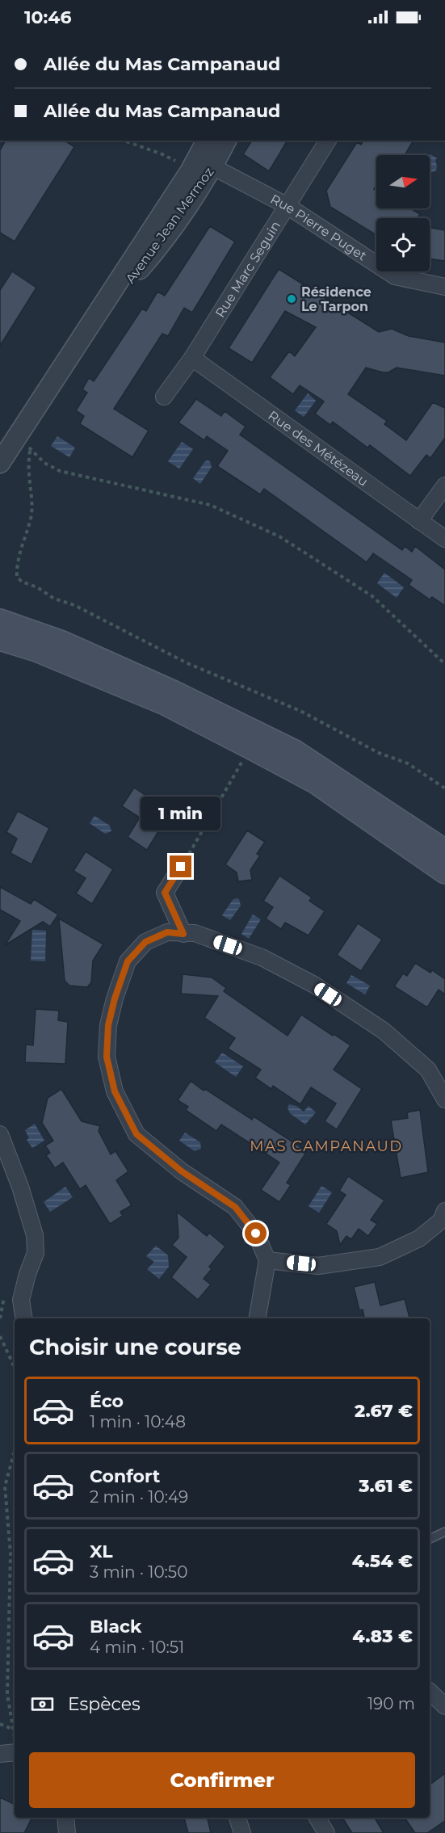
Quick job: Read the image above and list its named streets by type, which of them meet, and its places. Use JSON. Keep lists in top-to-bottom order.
{
  "streets": {
    "street": [
      "Avenue Jean Mermoz",
      "Rue Pierre Puget",
      "Rue Marc Seguin",
      "Rue des Métézeau"
    ]
  },
  "crossings": [
    ["Avenue Jean Mermoz", "Rue Pierre Puget"],
    ["Rue Pierre Puget", "Rue Marc Seguin"],
    ["Rue Marc Seguin", "Rue des Métézeau"]
  ],
  "districts": ["MAS CAMPANAUD"],
  "places": ["Résidence Le Tarpon"],
  "north": "right",
  "page": {
    "status": "10:46",
    "banner": ["Allée du Mas Campanaud", "Allée du Mas Campanaud"],
    "bubble": "1 min",
    "heading": "Choisir une course",
    "list": [
      {
        "name": "Éco",
        "note": "1 min · 10:48",
        "value": "2.67 €"
      },
      {
        "name": "Confort",
        "note": "2 min · 10:49",
        "value": "3.61 €"
      },
      {
        "name": "XL",
        "note": "3 min · 10:50",
        "value": "4.54 €"
      },
      {
        "name": "Black",
        "note": "4 min · 10:51",
        "value": "4.83 €"
      }
    ],
    "pay": ["Espèces", "190 m"],
    "buttons": "Confirmer"
  }
}
